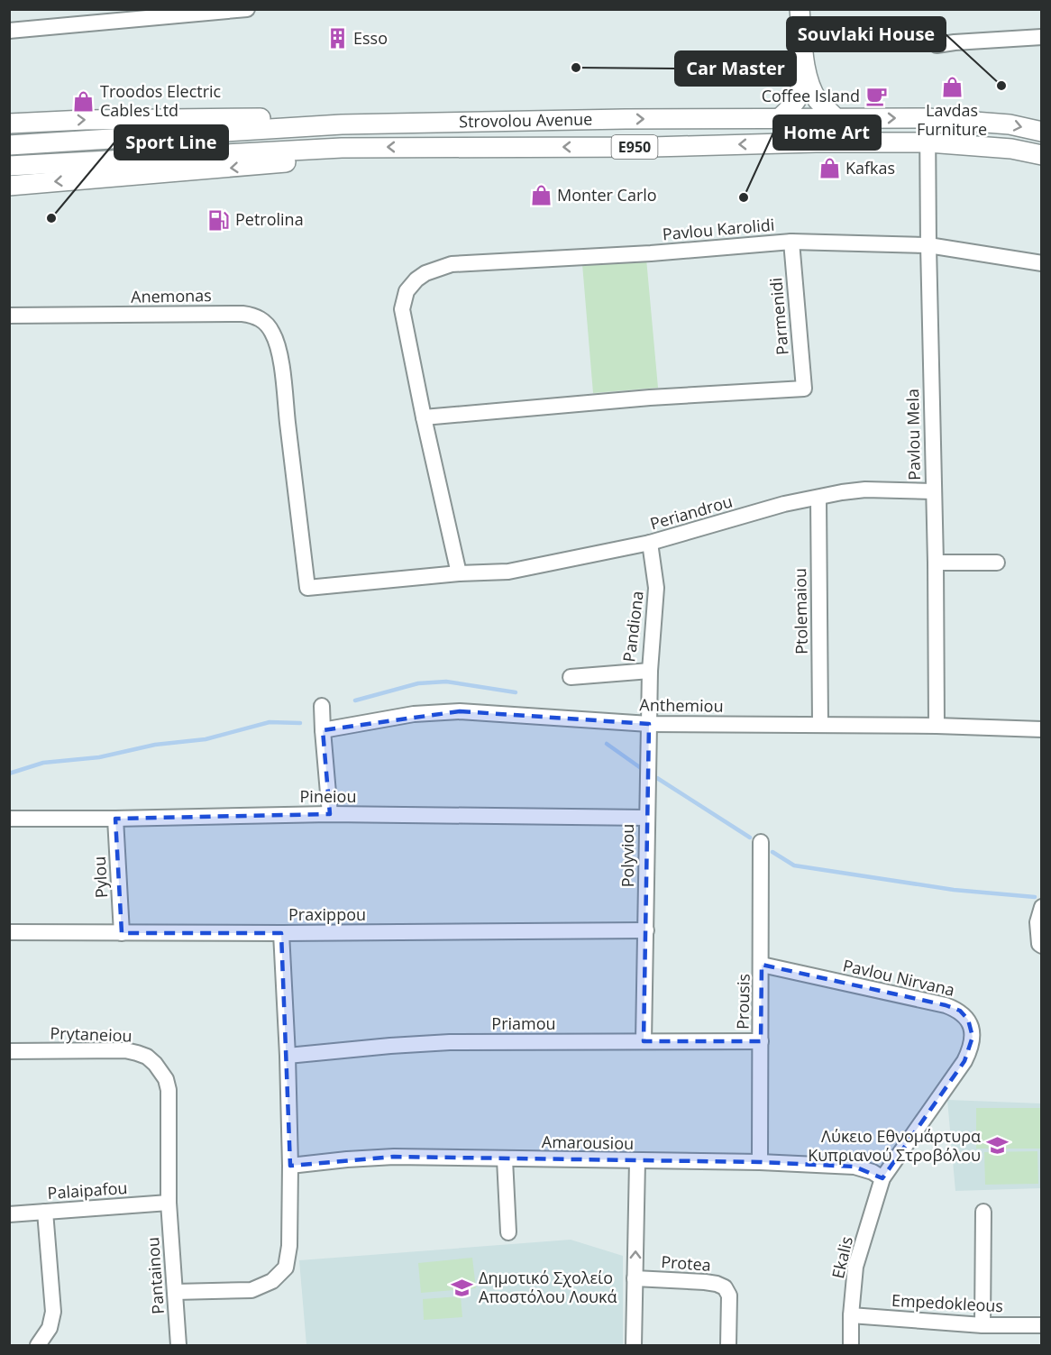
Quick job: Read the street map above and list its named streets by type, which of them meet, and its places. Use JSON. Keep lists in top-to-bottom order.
{
  "streets": {
    "main road": ["Strovolou Avenue", "E950"],
    "street": [
      "Pavlou Karolidi",
      "Anemonas",
      "Parmenidi",
      "Pavlou Mela",
      "Periandrou",
      "Ptolemaiou",
      "Pandiona",
      "Anthemiou",
      "Pineiou",
      "Polyviou",
      "Pylou",
      "Praxippou",
      "Pavlou Nirvana",
      "Prousis",
      "Priamou",
      "Prytaneiou",
      "Amarousiou",
      "Palaipafou",
      "Ekalis",
      "Protea",
      "Pantainou",
      "Empedokleous"
    ]
  },
  "crossings": [
    ["Strovolou Avenue", "E950"],
    ["Strovolou Avenue", "Pavlou Mela"],
    ["Pavlou Karolidi", "Parmenidi"],
    ["Pavlou Karolidi", "Pavlou Mela"],
    ["Anemonas", "Periandrou"],
    ["Pavlou Mela", "Periandrou"],
    ["Pavlou Mela", "Anthemiou"],
    ["Periandrou", "Ptolemaiou"],
    ["Periandrou", "Pandiona"],
    ["Ptolemaiou", "Anthemiou"],
    ["Pandiona", "Polyviou"],
    ["Anthemiou", "Polyviou"],
    ["Pineiou", "Polyviou"],
    ["Pineiou", "Pylou"],
    ["Polyviou", "Praxippou"],
    ["Polyviou", "Priamou"],
    ["Pylou", "Praxippou"],
    ["Pavlou Nirvana", "Prousis"],
    ["Pavlou Nirvana", "Amarousiou"],
    ["Pavlou Nirvana", "Ekalis"],
    ["Prousis", "Priamou"],
    ["Prousis", "Amarousiou"],
    ["Prytaneiou", "Palaipafou"],
    ["Prytaneiou", "Pantainou"],
    ["Amarousiou", "Ekalis"],
    ["Palaipafou", "Pantainou"],
    ["Ekalis", "Empedokleous"]
  ],
  "places": {
    "building": ["Esso"],
    "other": [
      "Car Master",
      "Souvlaki House",
      "Home Art",
      "Sport Line"
    ],
    "shop": [
      "Lavdas Furniture",
      "Troodos Electric Cables Ltd",
      "Kafkas",
      "Monter Carlo"
    ],
    "cafe": ["Coffee Island"],
    "fuel station": ["Petrolina"],
    "school or university": ["Λύκειο Εθνομάρτυρα Κυπριανού Στροβόλου", "Δημοτικό Σχολείο Αποστόλου Λουκά"]
  }
}
